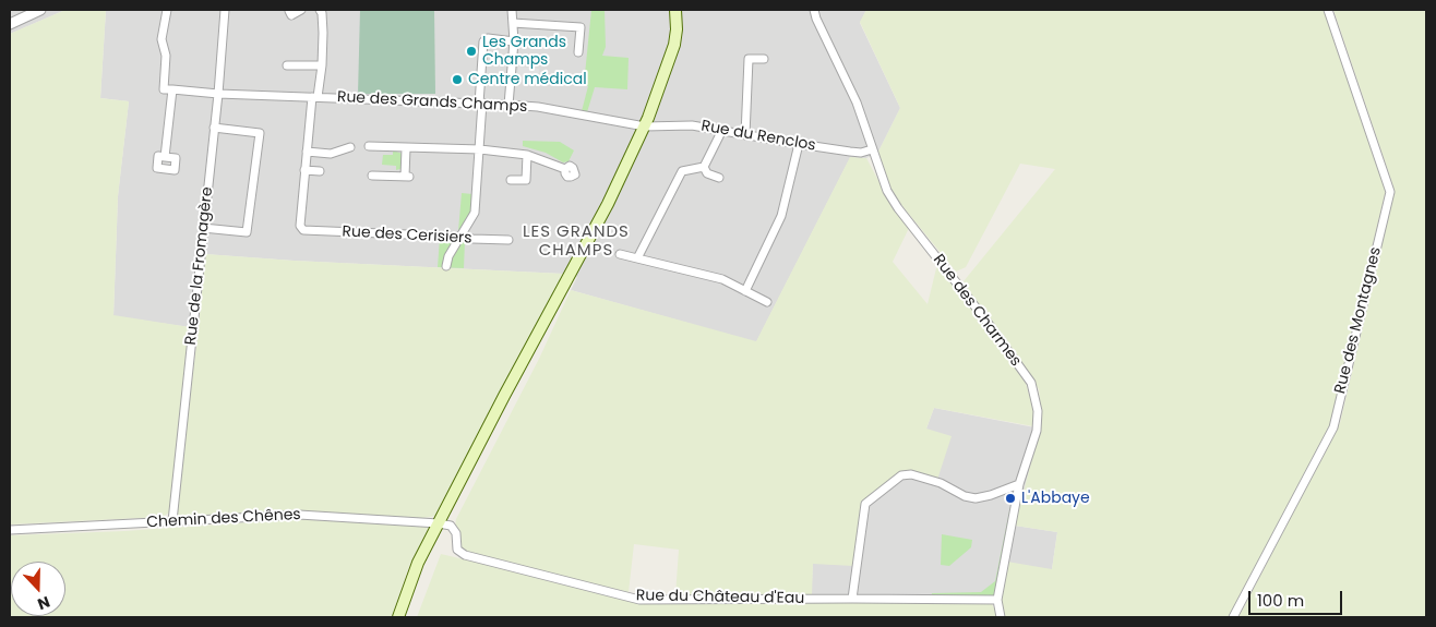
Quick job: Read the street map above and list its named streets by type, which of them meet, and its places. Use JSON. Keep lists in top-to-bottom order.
{
  "streets": {
    "street": [
      "Rue des Grands Champs",
      "Rue du Renclos",
      "Rue des Cerisiers",
      "Rue de la Fromagère",
      "Rue des Charmes",
      "Rue des Montagnes",
      "Chemin des Chênes",
      "Rue du Château d'Eau"
    ]
  },
  "crossings": [
    ["Rue des Grands Champs", "Rue du Renclos"],
    ["Rue des Grands Champs", "Rue de la Fromagère"],
    ["Rue du Renclos", "Rue des Charmes"],
    ["Rue de la Fromagère", "Chemin des Chênes"],
    ["Rue des Charmes", "Rue du Château d'Eau"],
    ["Chemin des Chênes", "Rue du Château d'Eau"]
  ],
  "districts": ["LES GRANDS CHAMPS"],
  "places": ["Les Grands Champs", "Centre médical", "L'Abbaye"],
  "scale_bar": "100 m",
  "north": "bottom"
}
